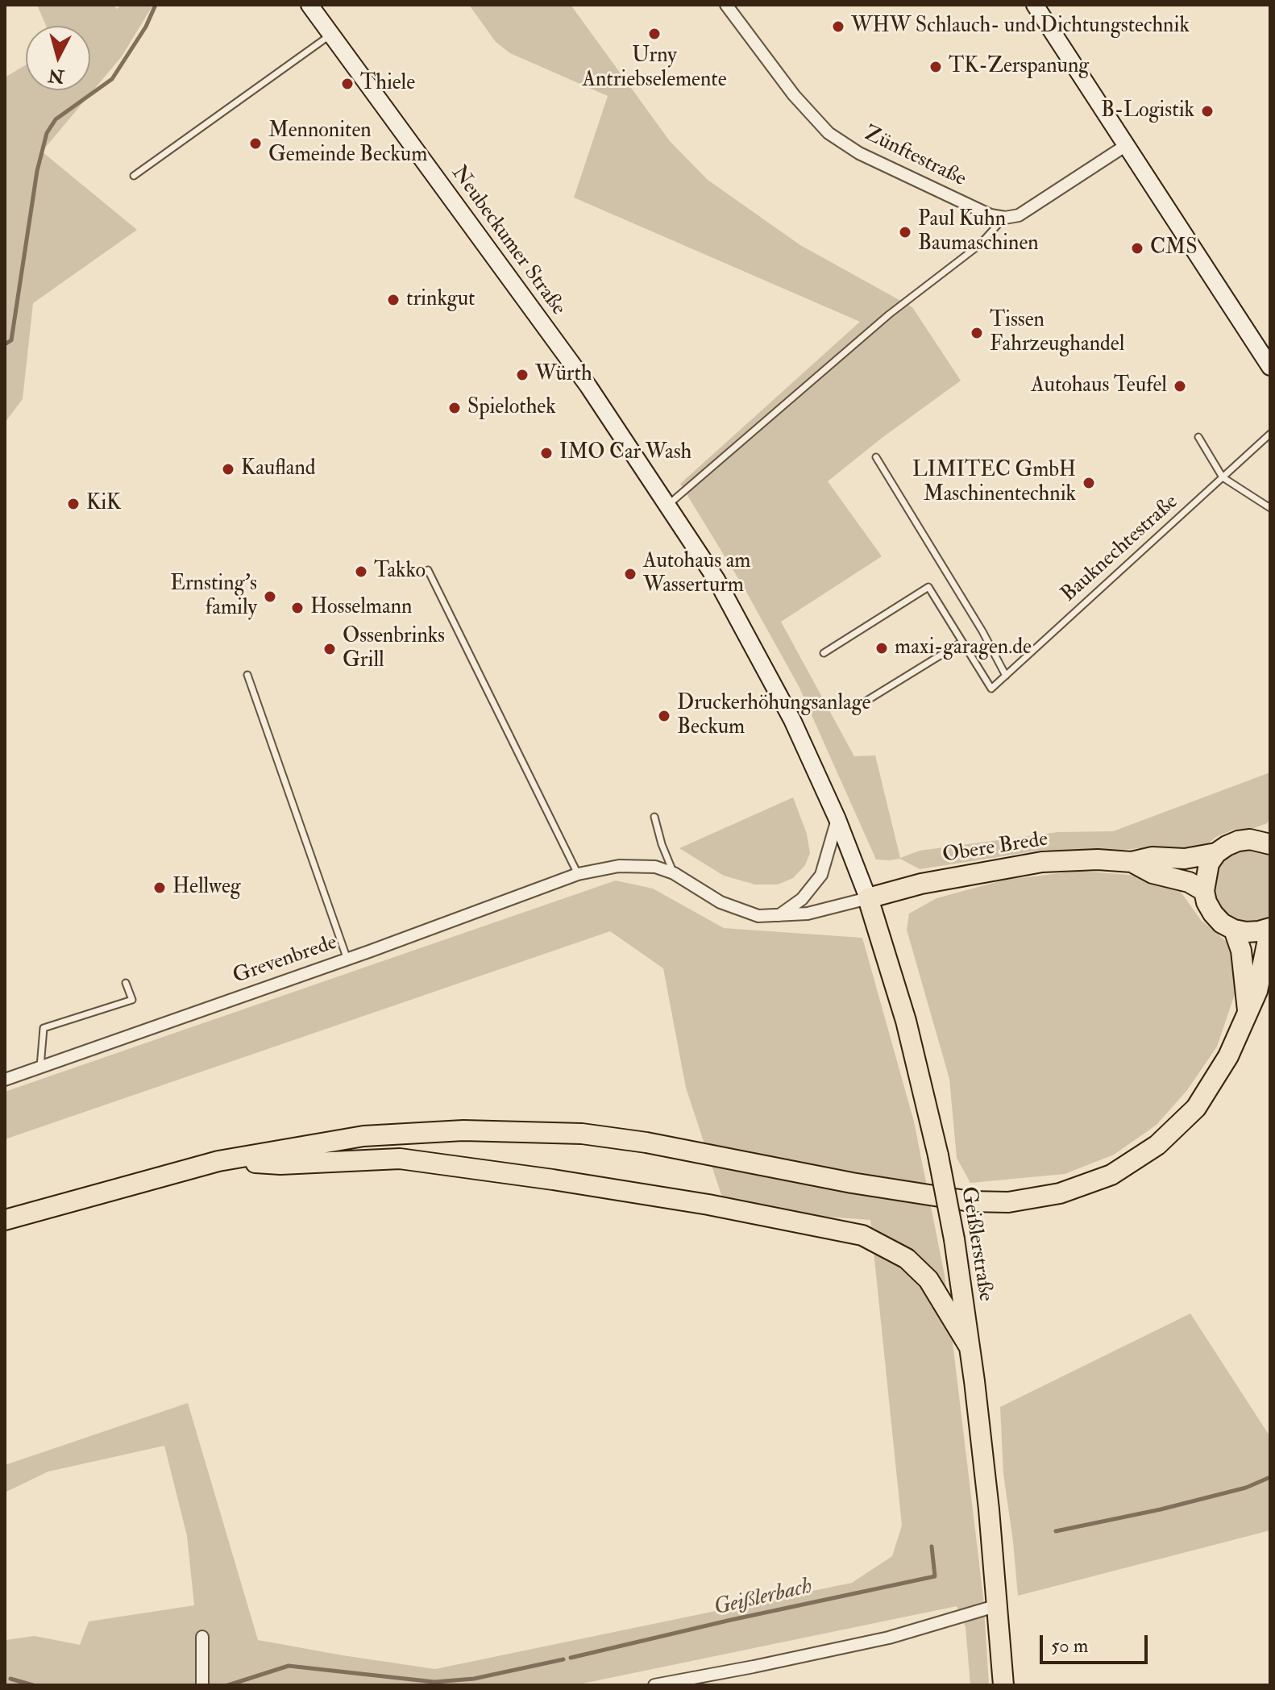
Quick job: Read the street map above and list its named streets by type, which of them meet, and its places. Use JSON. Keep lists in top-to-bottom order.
{
  "streets": {
    "main road": ["Neubeckumer Straße", "Obere Brede", "Geißlerstraße"],
    "street": ["Zünftestraße", "Grevenbrede"],
    "lane": ["Bauknechtestraße"]
  },
  "crossings": [
    ["Neubeckumer Straße", "Obere Brede"],
    ["Neubeckumer Straße", "Grevenbrede"],
    ["Neubeckumer Straße", "Geißlerstraße"],
    ["Obere Brede", "Grevenbrede"],
    ["Obere Brede", "Geißlerstraße"],
    ["Grevenbrede", "Geißlerstraße"]
  ],
  "water": ["Geißlerbach"],
  "places": [
    "WHW Schlauch- und Dichtungstechnik",
    "Urny Antriebselemente",
    "TK-Zerspanung",
    "Thiele",
    "B-Logistik",
    "Mennoniten Gemeinde Beckum",
    "Paul Kuhn Baumaschinen",
    "CMS",
    "trinkgut",
    "Tissen Fahrzeughandel",
    "Würth",
    "Autohaus Teufel",
    "Spielothek",
    "IMO Car Wash",
    "Kaufland",
    "LIMITEC GmbH Maschinentechnik",
    "KiK",
    "Takko",
    "Autohaus am Wasserturm",
    "Ernsting's family",
    "Hosselmann",
    "maxi-garagen.de",
    "Ossenbrinks Grill",
    "Druckerhöhungsanlage Beckum",
    "Hellweg"
  ],
  "scale_bar": "50 m",
  "north": "bottom"
}
